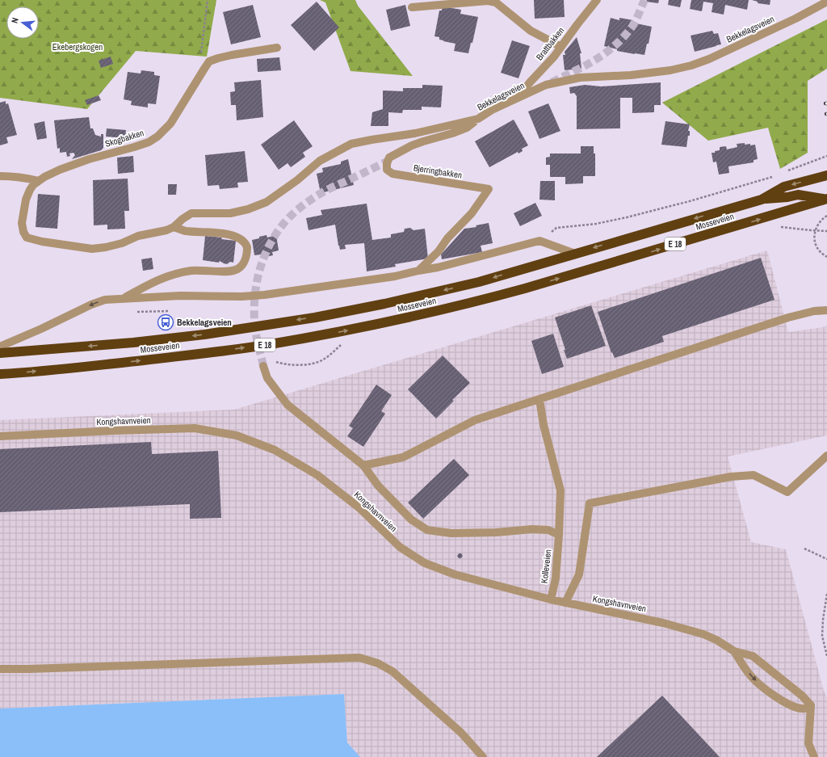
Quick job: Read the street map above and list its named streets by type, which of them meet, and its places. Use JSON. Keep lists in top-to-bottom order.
{
  "streets": {
    "highway": ["Mosseveien", "E 18"],
    "street": [
      "Bekkelagsveien",
      "Brattbakken",
      "Skogbakken",
      "Bjerringbakken",
      "Kongshavnveien",
      "Kolleveien"
    ]
  },
  "crossings": [
    ["Bekkelagsveien", "Brattbakken"],
    ["Bekkelagsveien", "Skogbakken"],
    ["Bekkelagsveien", "Bjerringbakken"],
    ["Mosseveien", "E 18"],
    ["Kongshavnveien", "Kolleveien"]
  ],
  "parks": ["Ekebergskogen"],
  "places": {
    "bus stop": ["Bekkelagsveien"]
  },
  "north": "left"
}
